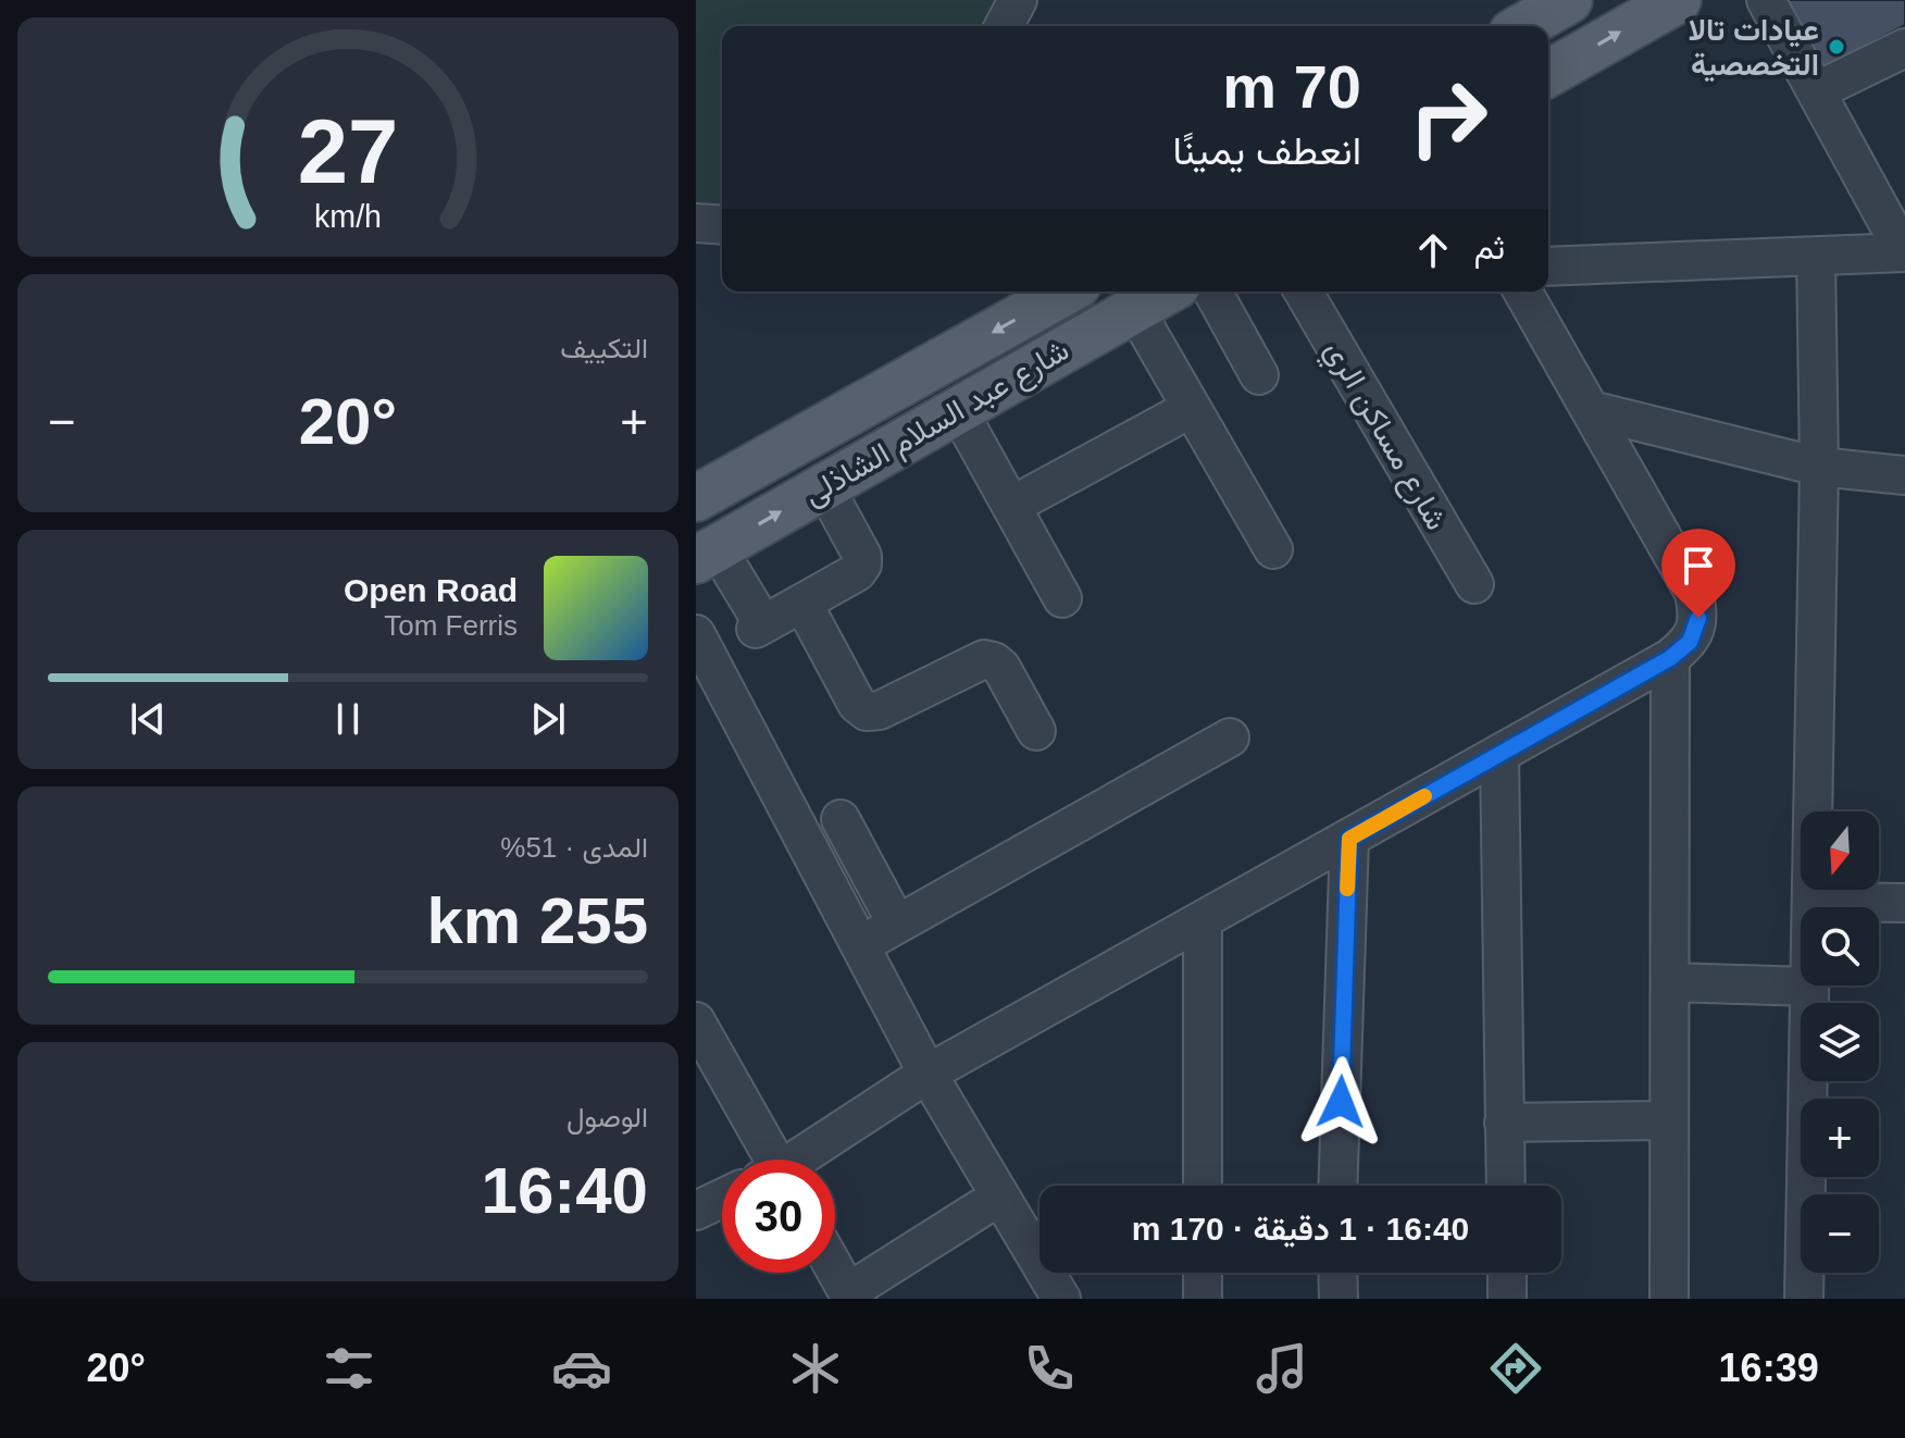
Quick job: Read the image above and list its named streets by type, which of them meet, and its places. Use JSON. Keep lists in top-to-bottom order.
{
  "streets": {
    "main road": ["شارع عبد السلام الشاذلى"],
    "street": ["شارع مساكن الري"]
  },
  "places": ["عيادات تالا التخصصية"],
  "north": "bottom",
  "page": {
    "turn": ["70 m", "انعطف يمينًا"],
    "then": "ثم",
    "tile": [
      "التكييف",
      ["المدى · 51%", "255 km"],
      ["الوصول", "16:40"]
    ],
    "heat": ["−", "20°", "+"],
    "song": ["Open Road", "Tom Ferris"],
    "map_buttons": ["+", "−"],
    "limit": "30",
    "trip": "16:40 · 1 دقيقة · 170 m",
    "tabs": ["16:39", "20°"],
    "gauge": ["27", "km/h"]
  }
}
